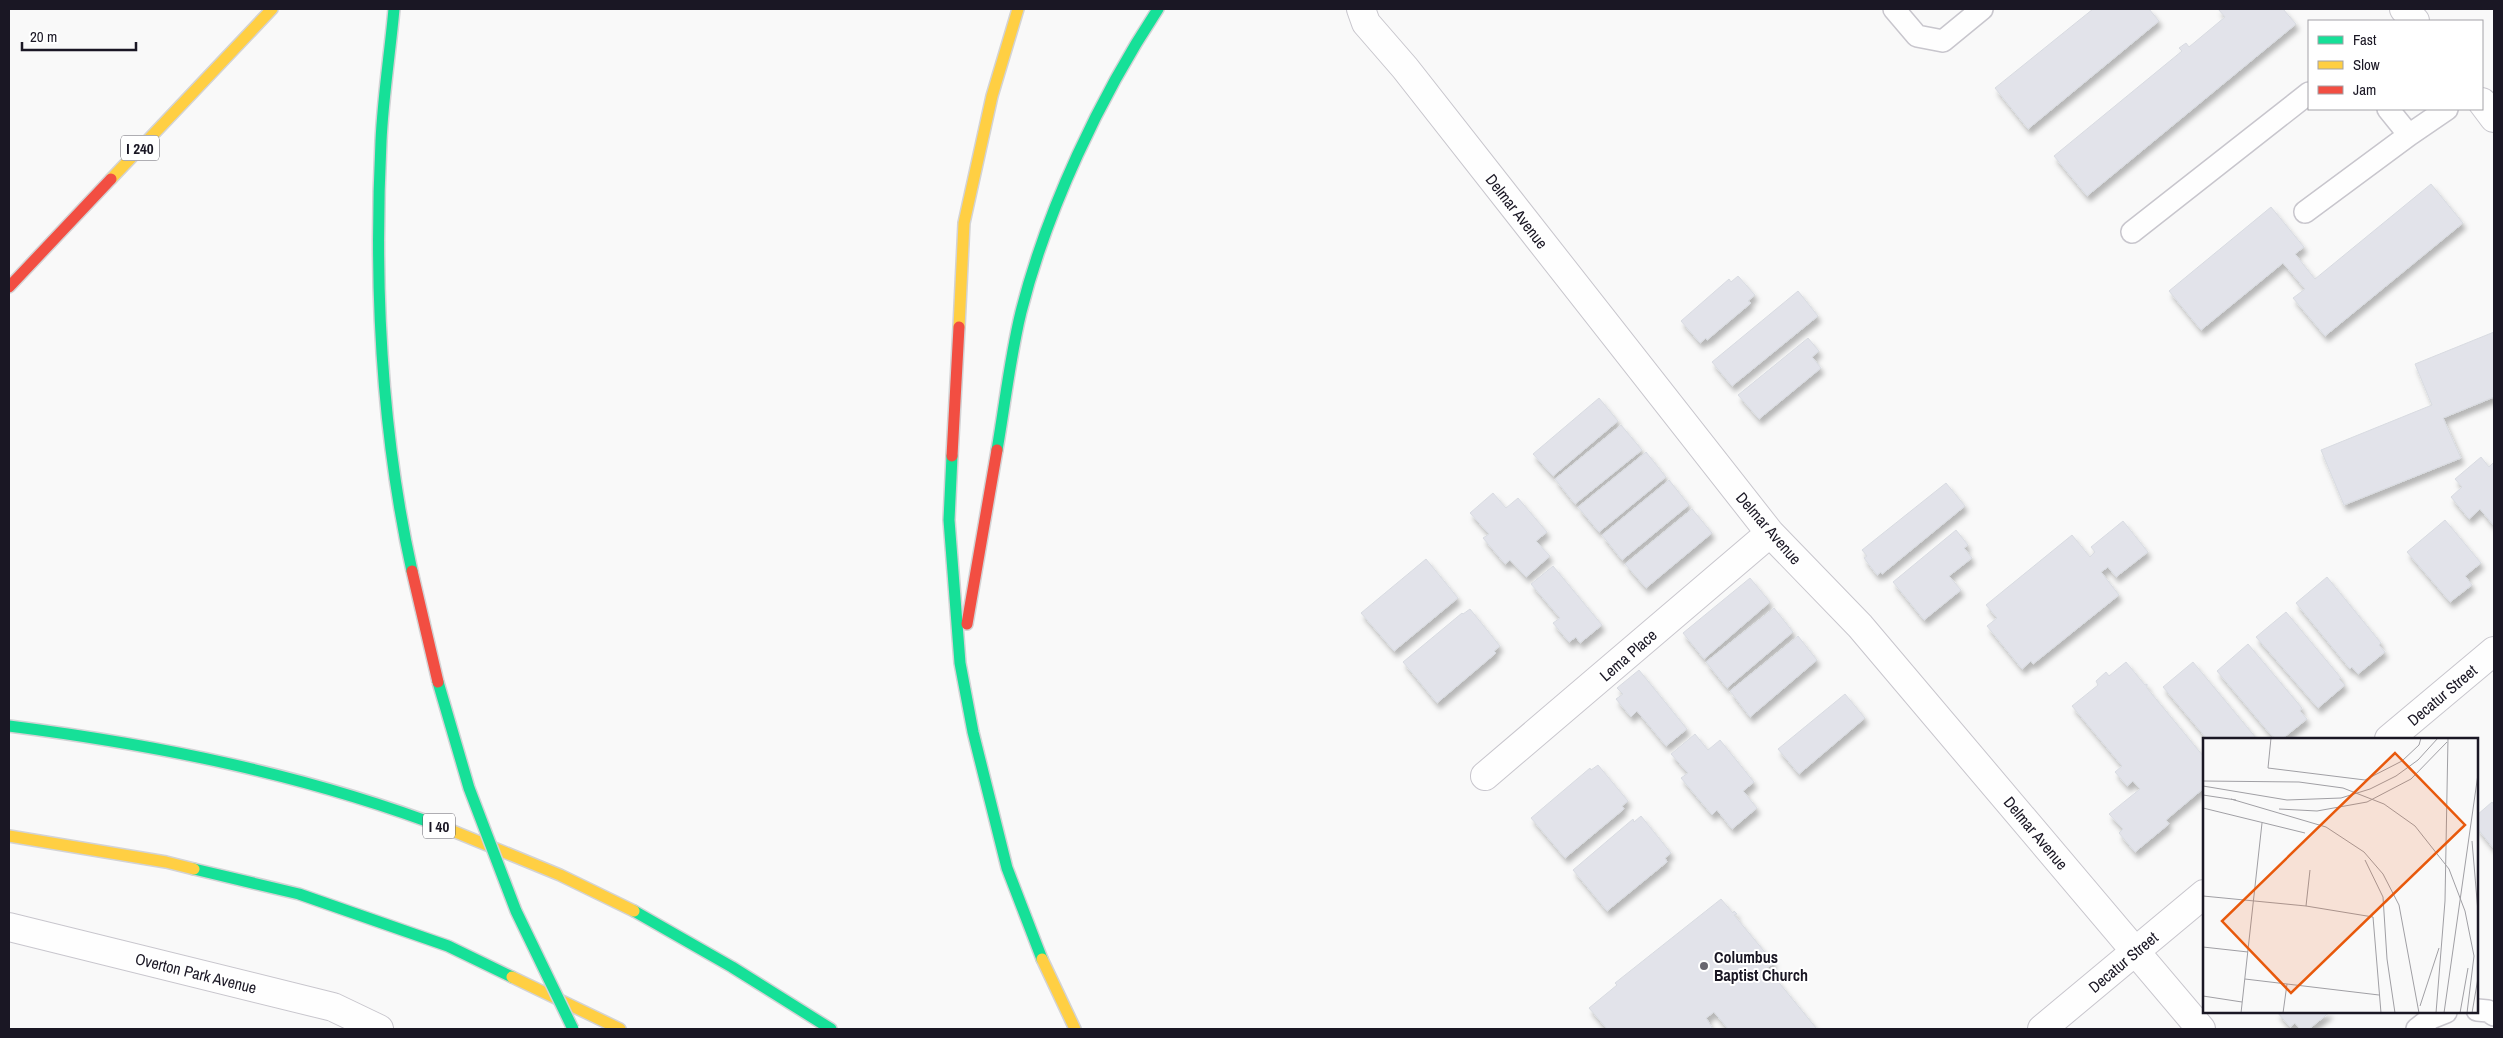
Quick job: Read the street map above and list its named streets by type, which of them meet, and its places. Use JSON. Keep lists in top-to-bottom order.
{
  "streets": {
    "highway": ["I 240", "I 40"],
    "street": [
      "Delmar Avenue",
      "Lema Place",
      "Decatur Street",
      "Overton Park Avenue"
    ]
  },
  "crossings": [
    ["Delmar Avenue", "Lema Place"],
    ["Delmar Avenue", "Decatur Street"]
  ],
  "places": ["Columbus Baptist Church"],
  "legend": ["Fast", "Slow", "Jam"],
  "scale_bar": "20 m"
}
